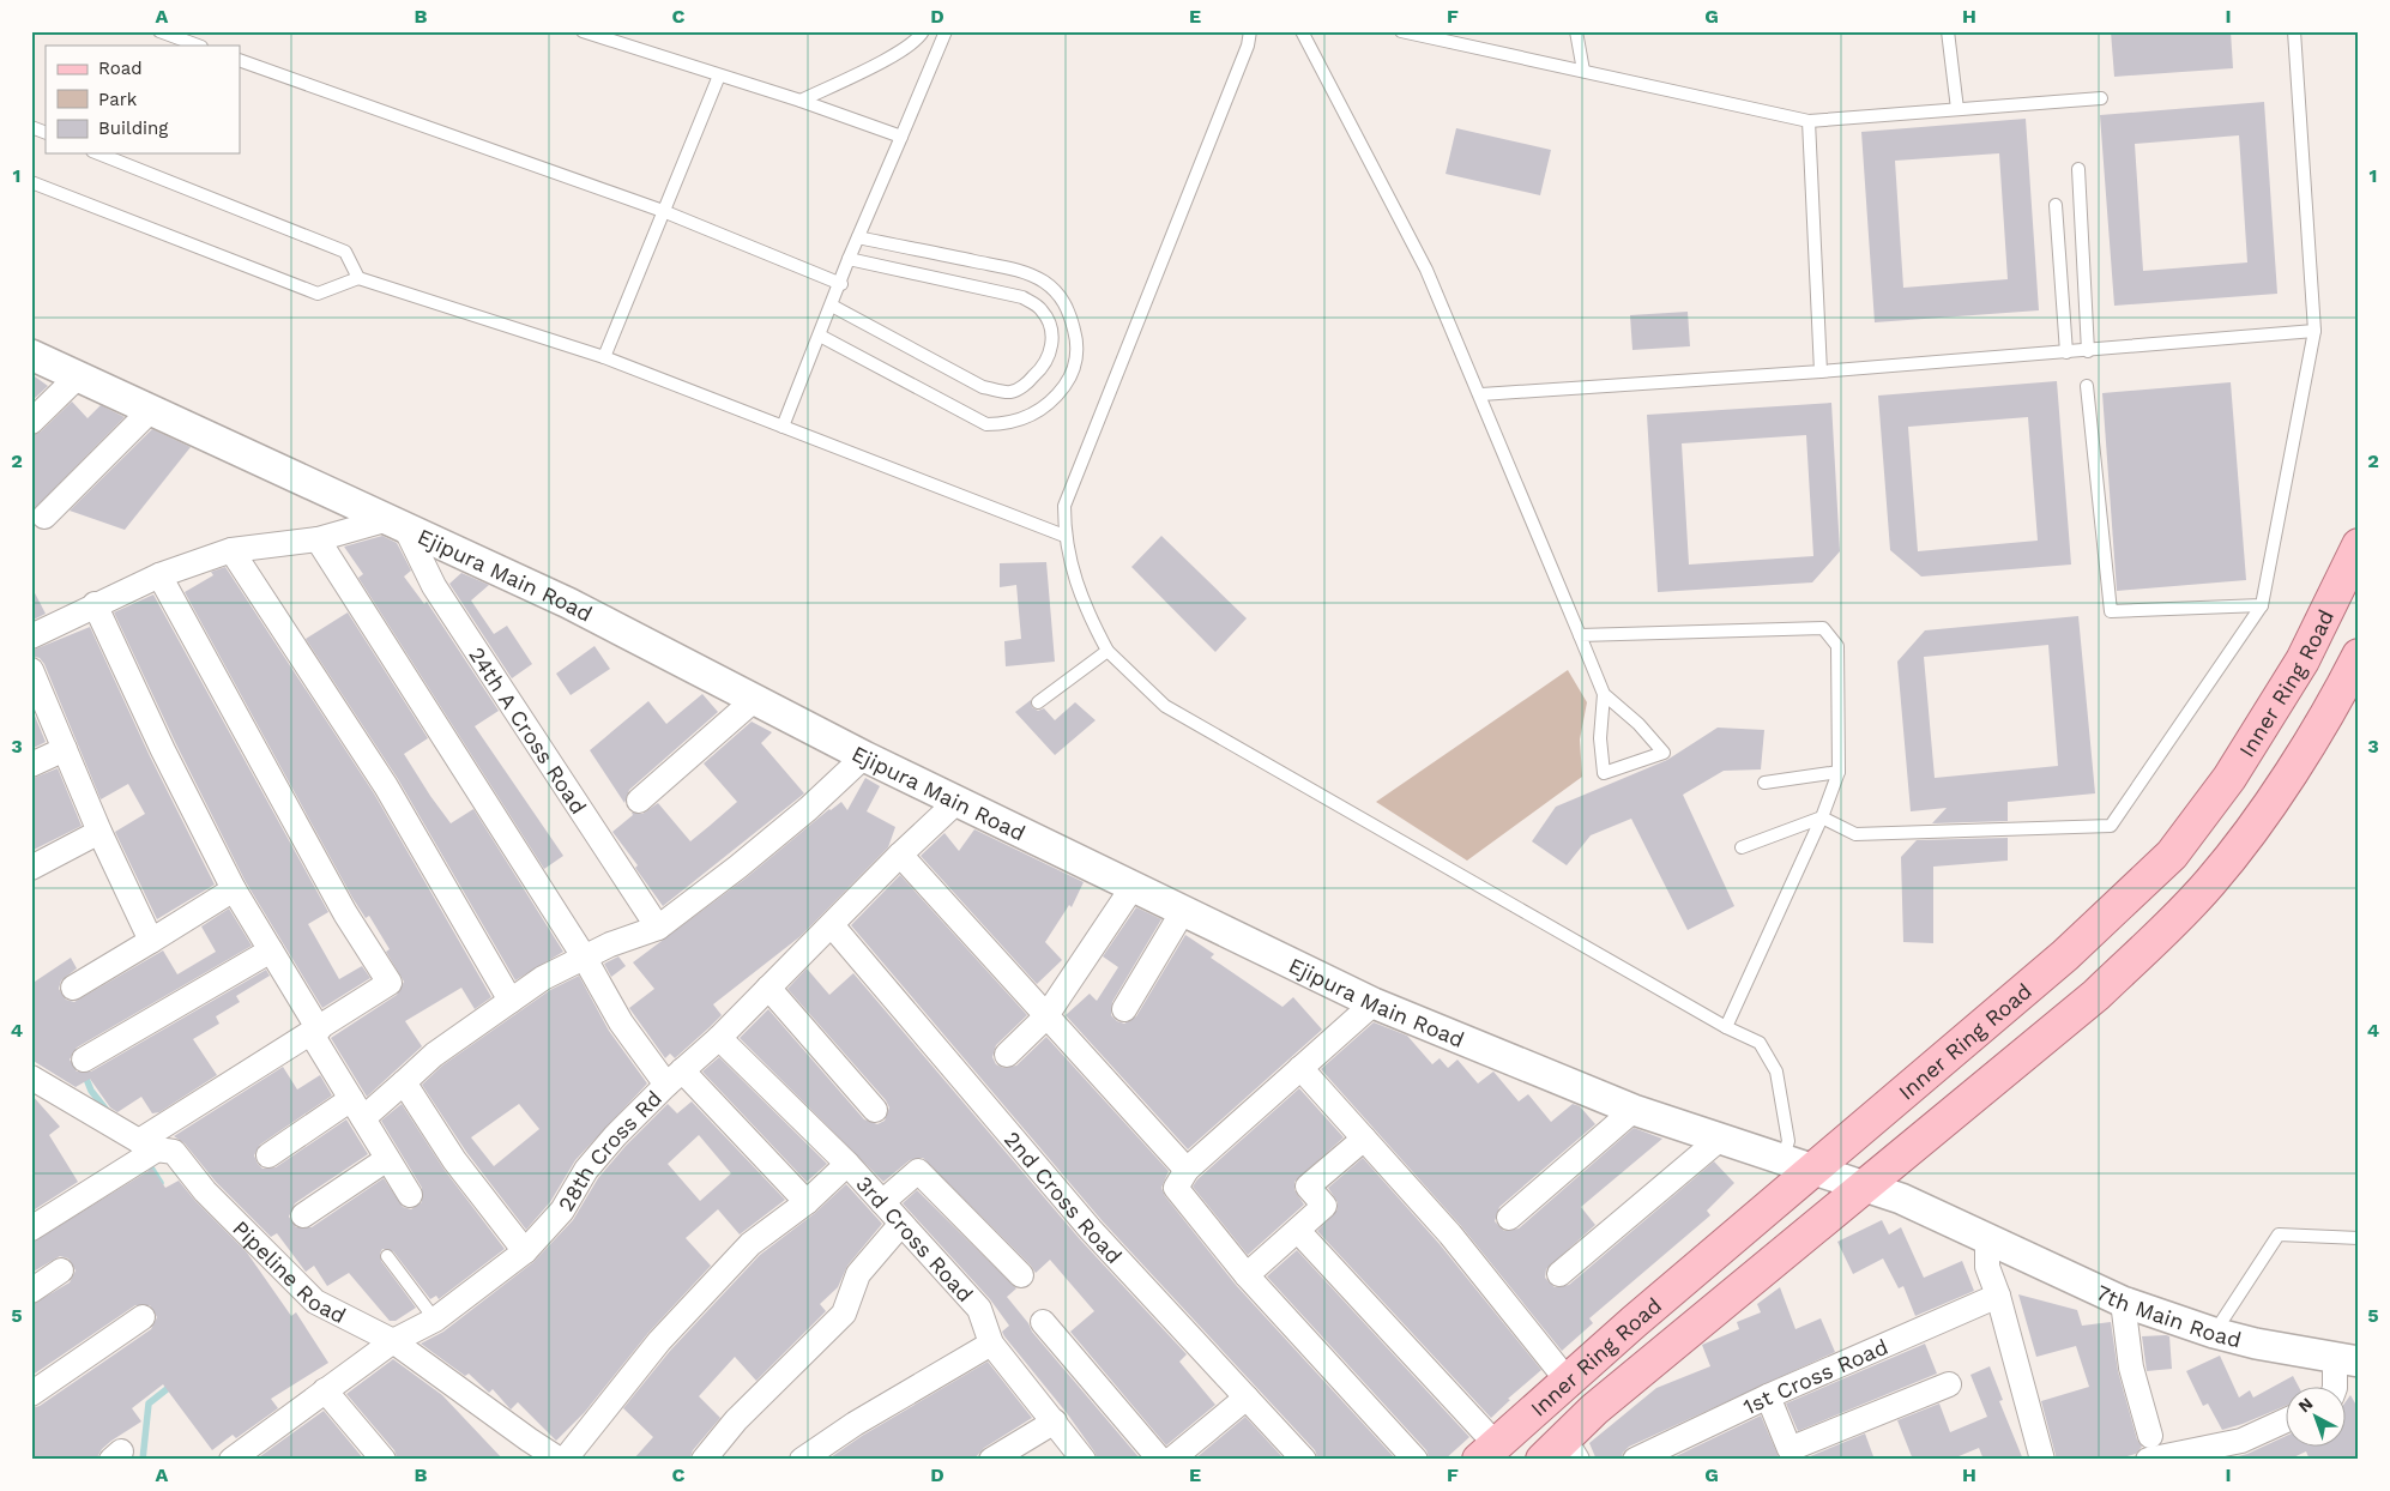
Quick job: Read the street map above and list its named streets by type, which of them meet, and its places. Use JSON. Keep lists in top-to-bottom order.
{
  "streets": {
    "main road": ["Inner Ring Road"],
    "street": [
      "Ejipura Main Road",
      "24th A Cross Road",
      "28th Cross Rd",
      "2nd Cross Road",
      "3rd Cross Road",
      "Pipeline Road",
      "7th Main Road",
      "1st Cross Road"
    ]
  },
  "crossings": [
    ["Ejipura Main Road", "Inner Ring Road"],
    ["Ejipura Main Road", "24th A Cross Road"],
    ["Ejipura Main Road", "28th Cross Rd"],
    ["Ejipura Main Road", "7th Main Road"],
    ["Inner Ring Road", "7th Main Road"],
    ["28th Cross Rd", "2nd Cross Road"],
    ["28th Cross Rd", "3rd Cross Road"],
    ["28th Cross Rd", "Pipeline Road"]
  ],
  "legend": ["Road", "Park", "Building"],
  "north": "top left",
  "grid": {
    "columns": [
      "A",
      "B",
      "C",
      "D",
      "E",
      "F",
      "G",
      "H",
      "I"
    ],
    "rows": [
      "1",
      "2",
      "3",
      "4",
      "5"
    ]
  }
}
